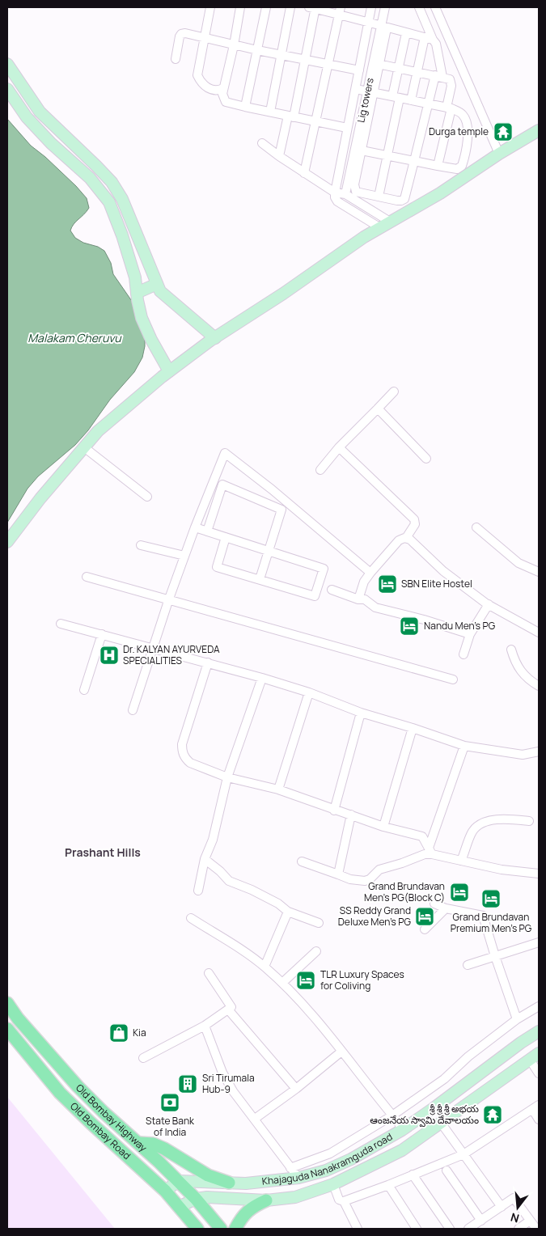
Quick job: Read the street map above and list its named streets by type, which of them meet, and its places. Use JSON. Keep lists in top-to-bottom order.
{
  "streets": {
    "main road": ["Old Bombay Highway", "Old Bombay Road"],
    "street": ["Khajaguda Nanakramguda road"]
  },
  "crossings": [
    ["Old Bombay Highway", "Khajaguda Nanakramguda road"]
  ],
  "districts": ["Prashant Hills"],
  "water": ["Malakam Cheruvu"],
  "places": {
    "temple": ["Durga temple", "శ్రీ శ్రీ శ్రీ అభయ ఆంజనేయ స్వామి దేవాలయం"],
    "hotel": [
      "SBN Elite Hostel",
      "Nandu Men's PG",
      "Grand Brundavan Men's PG(Block C)",
      "Grand Brundavan Premium Men's PG",
      "SS Reddy Grand Deluxe Men's PG",
      "TLR Luxury Spaces for Coliving"
    ],
    "hospital": ["Dr. KALYAN AYURVEDA SPECIALITIES"],
    "shop": ["Kia"],
    "building": ["Sri Tirumala Hub-9"],
    "bank": ["State Bank of India"]
  },
  "north": "bottom"
}
